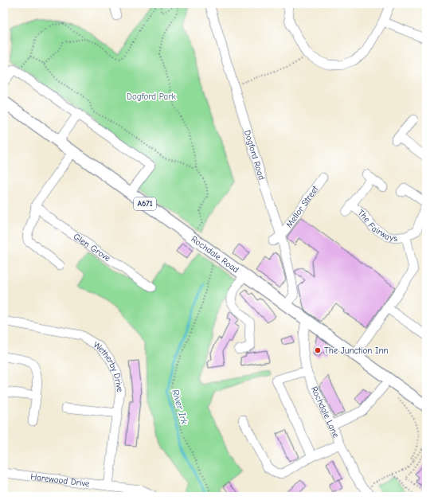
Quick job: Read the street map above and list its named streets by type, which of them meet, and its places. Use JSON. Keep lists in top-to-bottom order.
{
  "streets": {
    "main road": ["A671", "Rochdale Road"],
    "street": [
      "Dogford Road",
      "Mellor Street",
      "The Fairways",
      "Glen Grove",
      "Wetherby Drive",
      "Rochdale Lane",
      "Harewood Drive"
    ]
  },
  "crossings": [
    ["Dogford Road", "Mellor Street"],
    ["Dogford Road", "Rochdale Road"],
    ["The Fairways", "Rochdale Road"],
    ["Rochdale Road", "Rochdale Lane"],
    ["Wetherby Drive", "Harewood Drive"]
  ],
  "water": ["River Irk"],
  "parks": ["Dogford Park"],
  "places": ["The Junction Inn"]
}
